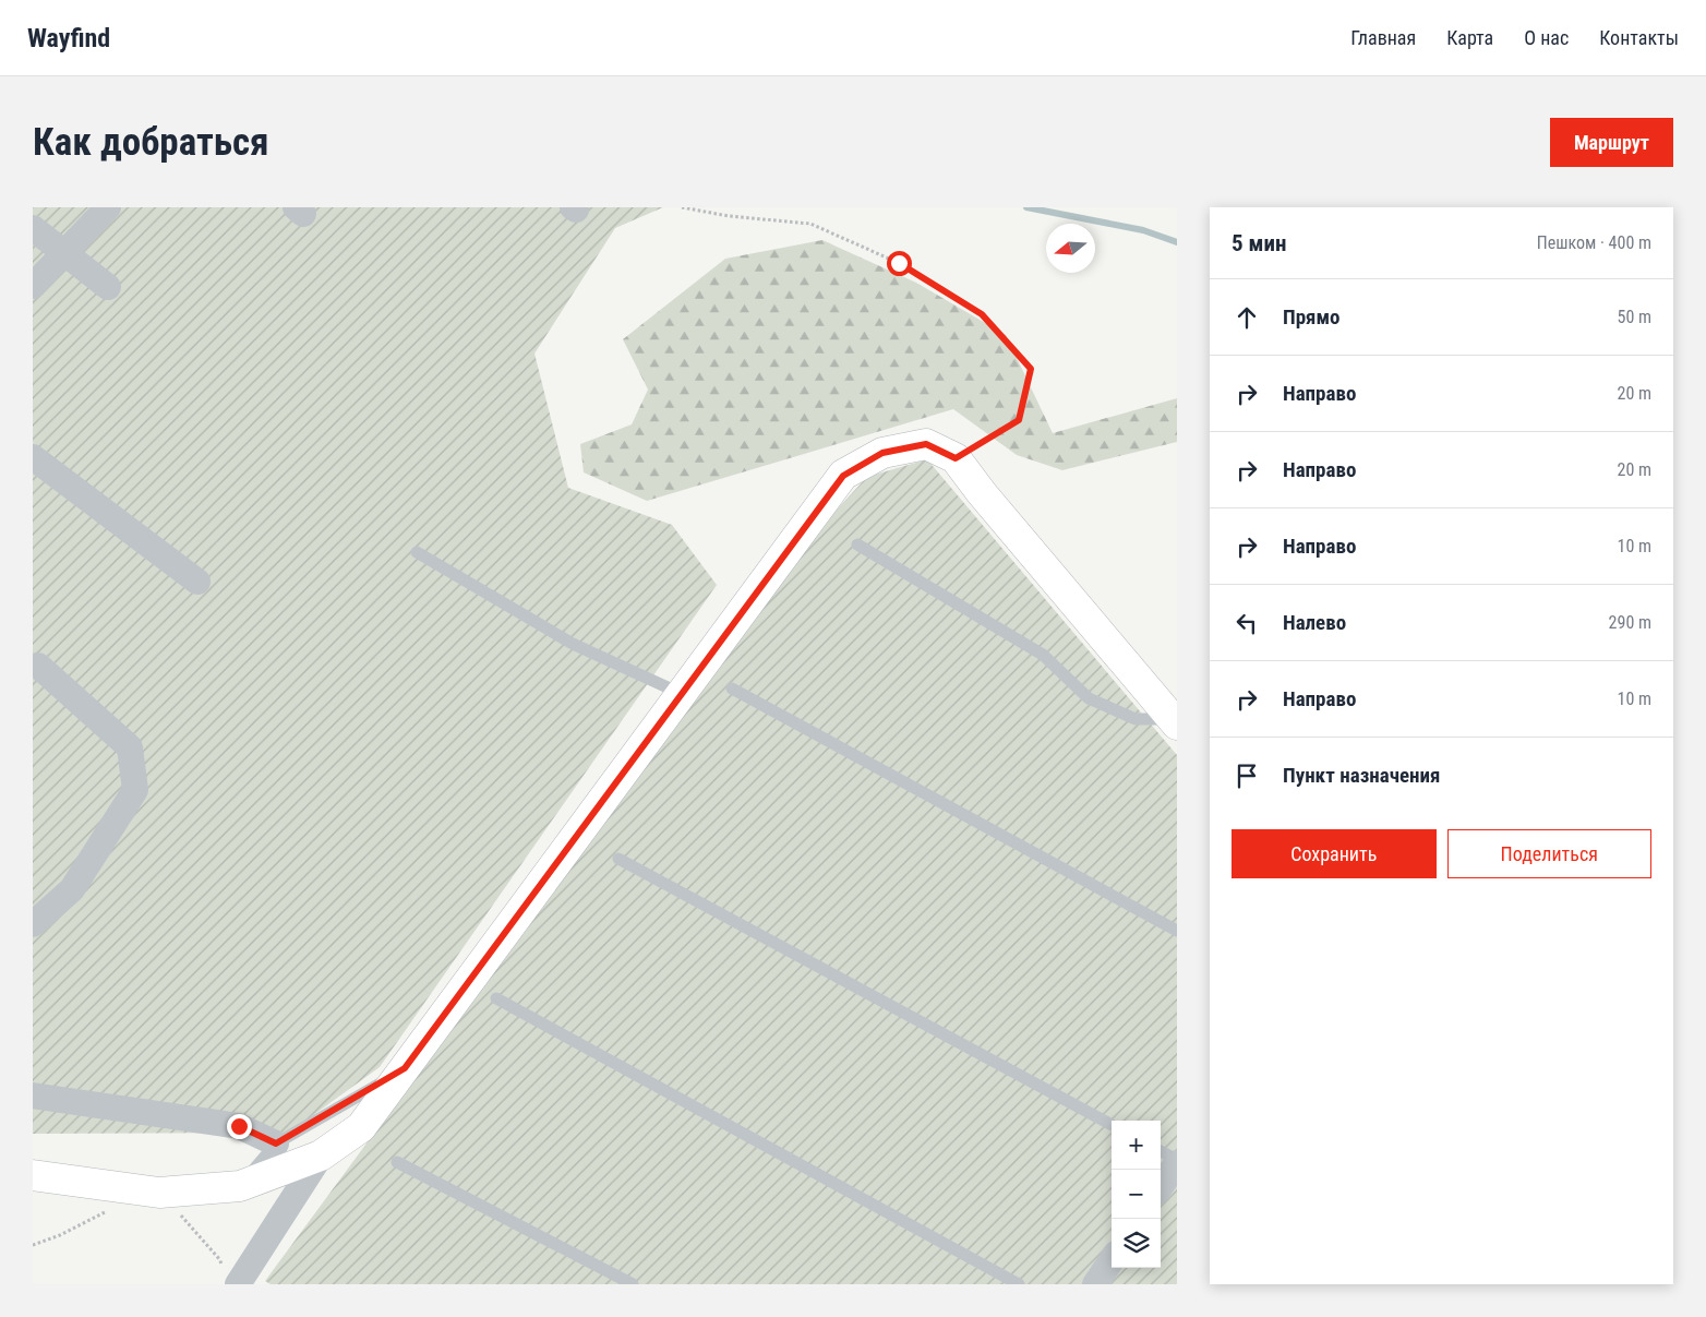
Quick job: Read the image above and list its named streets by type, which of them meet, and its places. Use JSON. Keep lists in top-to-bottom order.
{
  "north": "left",
  "page": {
    "header": "Wayfind",
    "nav": [
      "Главная",
      "Карта",
      "О нас",
      "Контакты"
    ],
    "buttons": [
      "Маршрут",
      ["Сохранить", "Поделиться"]
    ],
    "title": "Как добраться",
    "heading": ["5 мин", "Пешком · 400 m"],
    "list": [
      ["Прямо", "50 m"],
      ["Направо", "20 m"],
      ["Направо", "20 m"],
      ["Направо", "10 m"],
      ["Налево", "290 m"],
      ["Направо", "10 m"],
      "Пункт назначения"
    ],
    "map_buttons": ["+", "−"]
  }
}
